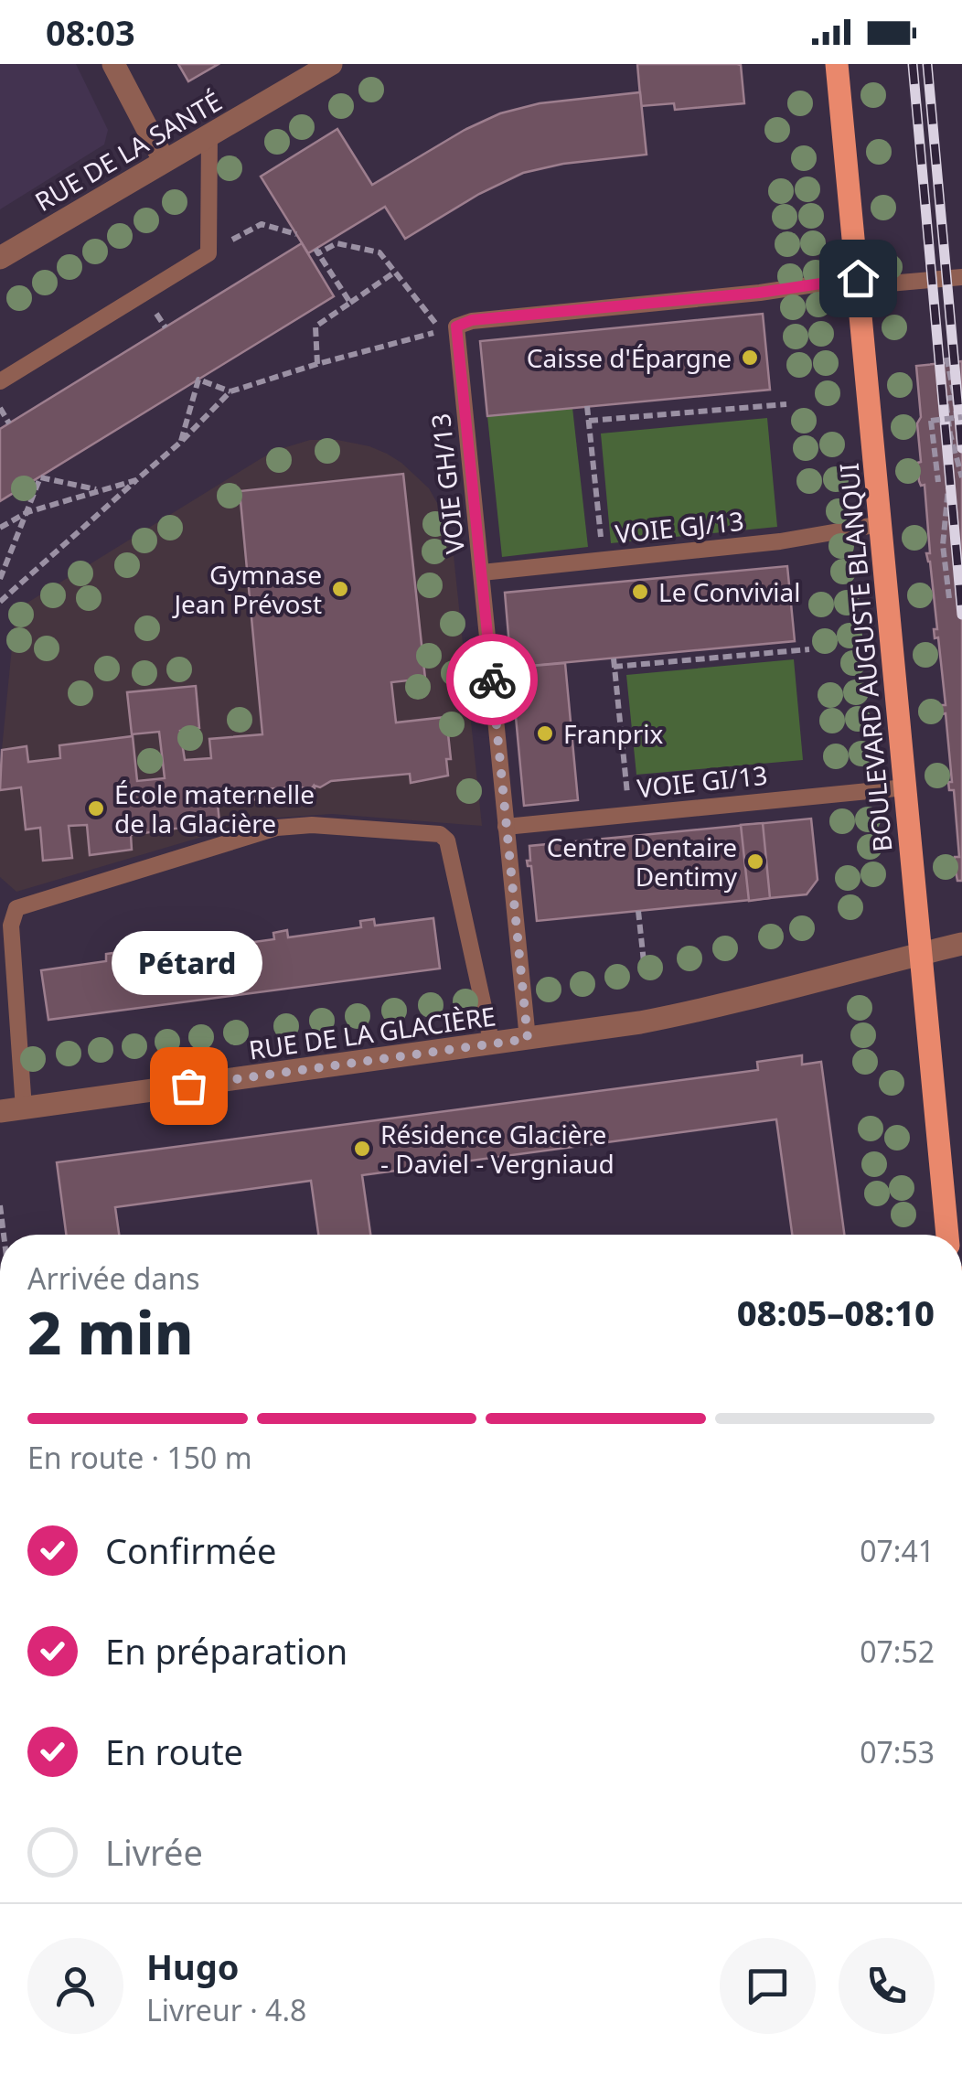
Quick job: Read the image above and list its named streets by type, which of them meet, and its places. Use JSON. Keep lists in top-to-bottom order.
{
  "streets": {
    "main road": ["BOULEVARD AUGUSTE BLANQUI"],
    "street": ["RUE DE LA SANTÉ", "RUE DE LA GLACIÈRE"],
    "lane": ["VOIE GH/13", "VOIE GJ/13", "VOIE GI/13"]
  },
  "crossings": [
    ["VOIE GH/13", "VOIE GJ/13"],
    ["VOIE GH/13", "BOULEVARD AUGUSTE BLANQUI"],
    ["VOIE GH/13", "VOIE GI/13"],
    ["VOIE GH/13", "RUE DE LA GLACIÈRE"],
    ["VOIE GJ/13", "BOULEVARD AUGUSTE BLANQUI"],
    ["BOULEVARD AUGUSTE BLANQUI", "VOIE GI/13"],
    ["BOULEVARD AUGUSTE BLANQUI", "RUE DE LA GLACIÈRE"]
  ],
  "places": [
    "Caisse d'Épargne",
    "Gymnase Jean Prévost",
    "Le Convivial",
    "Franprix",
    "École maternelle de la Glacière",
    "Centre Dentaire Dentimy",
    "Pétard",
    "Résidence Glacière - Daviel - Vergniaud"
  ],
  "page": {
    "status": "08:03",
    "bubble": "Pétard",
    "heading": ["2 min", "Arrivée dans", "08:05–08:10"],
    "panel": ["Hugo", "Livreur · 4.8"],
    "bar": "En route · 150 m",
    "list": [
      ["Confirmée", "07:41"],
      ["En préparation", "07:52"],
      ["En route", "07:53"],
      "Livrée"
    ]
  }
}
